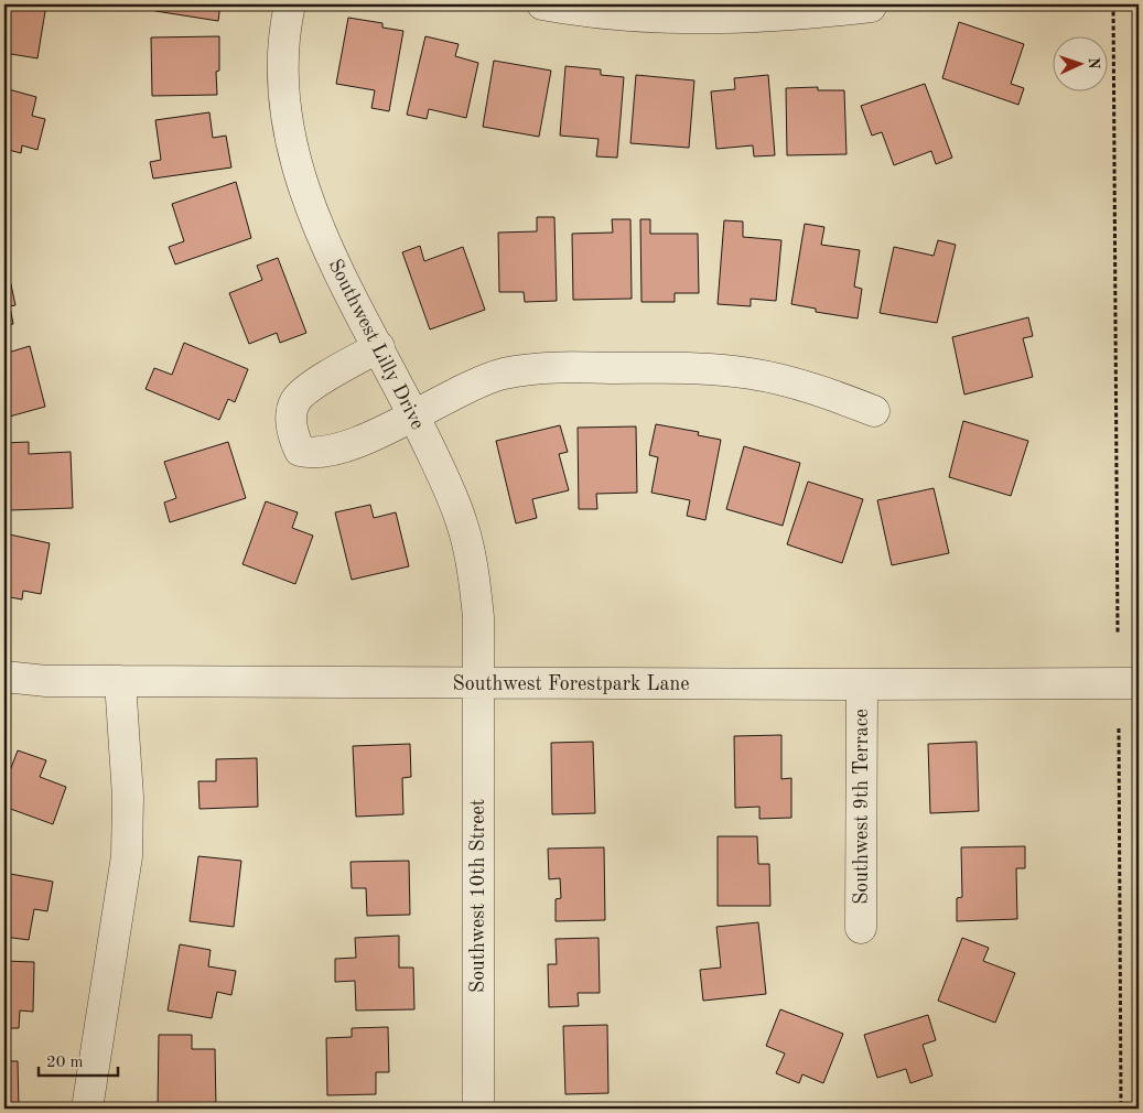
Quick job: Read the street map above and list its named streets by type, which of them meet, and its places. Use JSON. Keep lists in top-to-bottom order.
{
  "streets": {
    "street": [
      "Southwest Lilly Drive",
      "Southwest Forestpark Lane",
      "Southwest 9th Terrace",
      "Southwest 10th Street"
    ]
  },
  "crossings": [
    ["Southwest Lilly Drive", "Southwest Forestpark Lane"],
    ["Southwest Lilly Drive", "Southwest 10th Street"],
    ["Southwest Forestpark Lane", "Southwest 9th Terrace"],
    ["Southwest Forestpark Lane", "Southwest 10th Street"]
  ],
  "scale_bar": "20 m",
  "north": "right"
}
